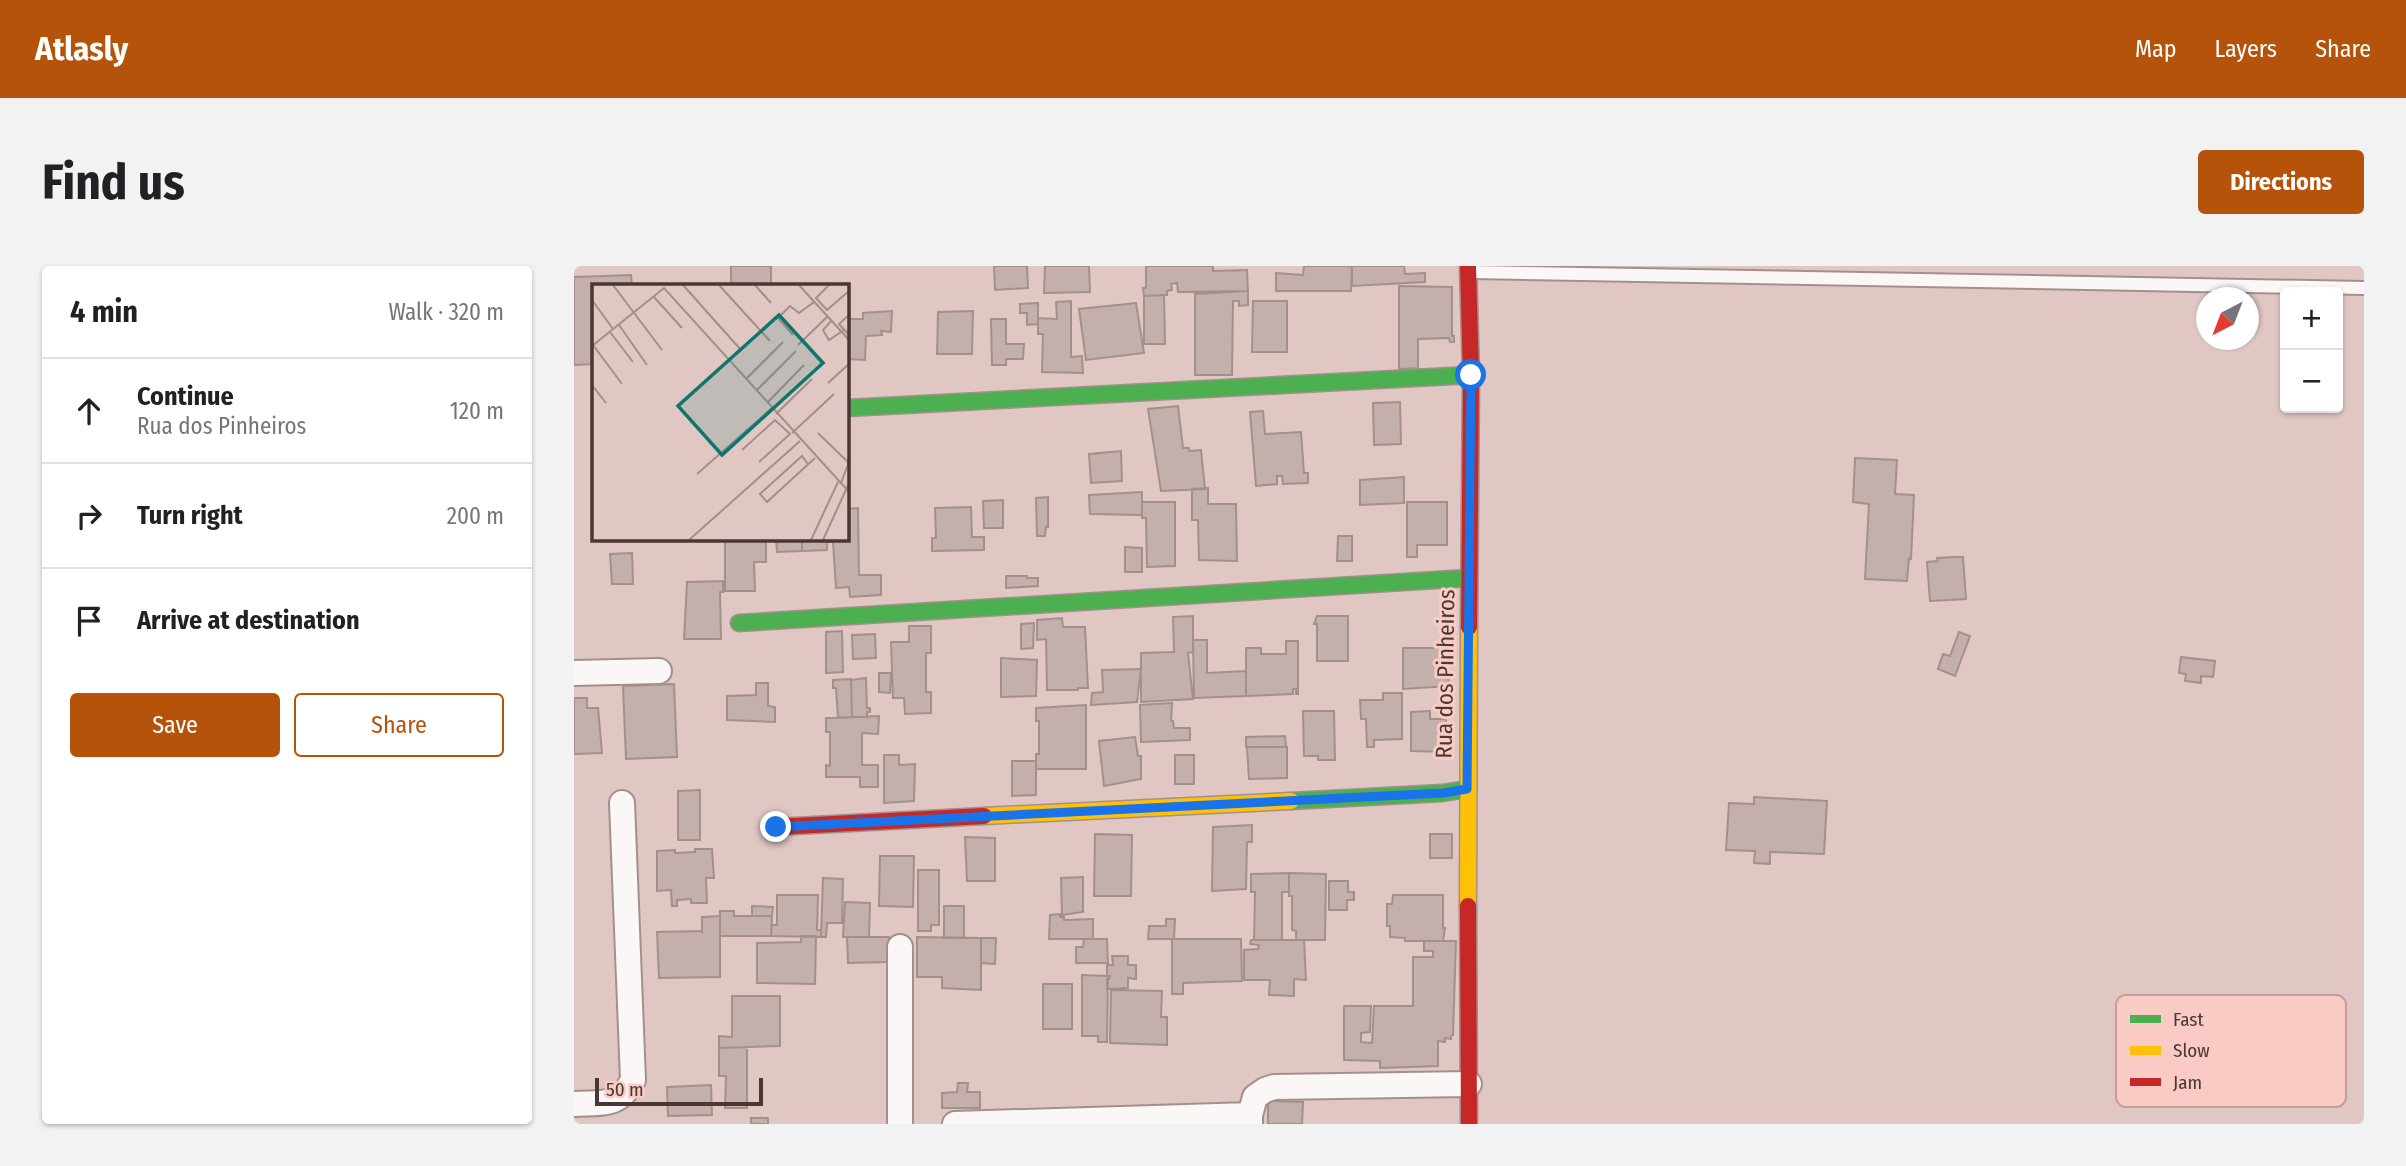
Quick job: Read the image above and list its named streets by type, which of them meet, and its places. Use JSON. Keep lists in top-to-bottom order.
{
  "streets": {
    "street": ["Rua dos Pinheiros"]
  },
  "legend": ["Fast", "Slow", "Jam"],
  "scale_bar": "50 m",
  "north": "bottom left",
  "page": {
    "header": "Atlasly",
    "nav": ["Map", "Layers", "Share"],
    "buttons": [
      "Directions",
      ["Save", "Share"]
    ],
    "title": "Find us",
    "heading": ["4 min", "Walk · 320 m"],
    "map_buttons": ["+", "−"],
    "list": [
      ["Continue", "Rua dos Pinheiros", "120 m"],
      ["Turn right", "200 m"],
      "Arrive at destination"
    ],
    "scale": "50 m"
  }
}
